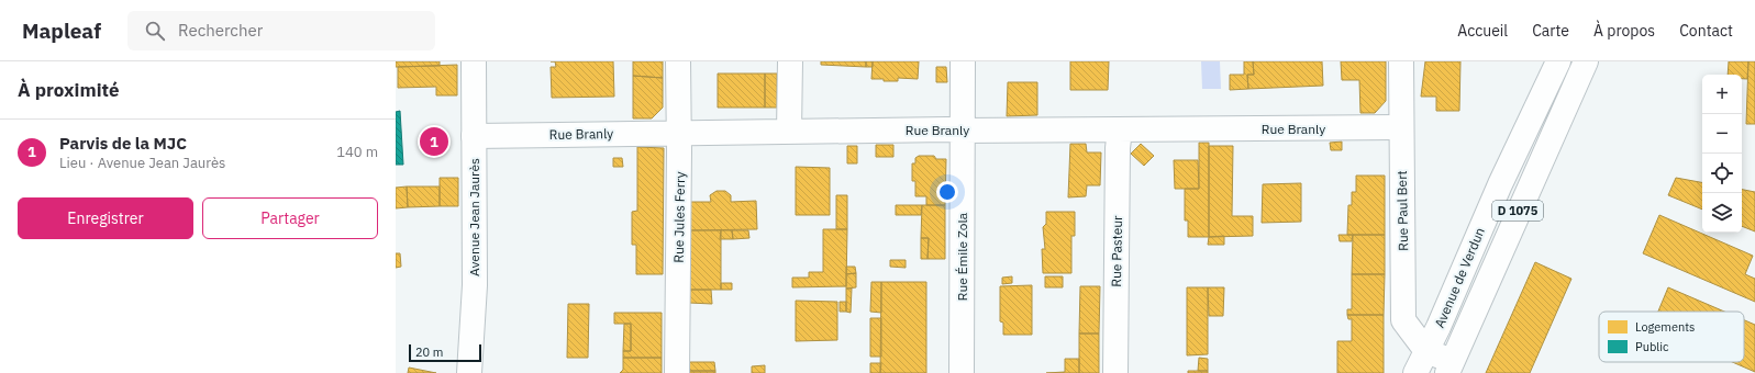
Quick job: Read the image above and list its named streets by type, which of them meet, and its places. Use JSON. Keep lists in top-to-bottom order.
{
  "streets": {
    "street": [
      "Rue Branly",
      "Rue Paul Bert",
      "D 1075",
      "Avenue Jean Jaurès",
      "Rue Jules Ferry",
      "Rue Pasteur",
      "Rue Émile Zola",
      "Avenue de Verdun"
    ]
  },
  "crossings": [
    ["Rue Branly", "Rue Paul Bert"],
    ["Rue Branly", "Avenue Jean Jaurès"],
    ["Rue Branly", "Rue Jules Ferry"],
    ["Rue Branly", "Rue Pasteur"],
    ["Rue Branly", "Rue Émile Zola"],
    ["Rue Paul Bert", "Avenue de Verdun"]
  ],
  "legend": ["Logements", "Public"],
  "scale_bar": "20 m",
  "page": {
    "header": "Mapleaf",
    "search": "Rechercher",
    "nav": [
      "Accueil",
      "Carte",
      "À propos",
      "Contact"
    ],
    "heading": "À proximité",
    "map_buttons": ["+", "−"],
    "list": [
      {
        "mark": "1",
        "name": "Parvis de la MJC",
        "note": "Lieu · Avenue Jean Jaurès",
        "value": "140 m"
      }
    ],
    "pins": "1",
    "buttons": ["Enregistrer", "Partager"],
    "scale": "20 m"
  }
}
